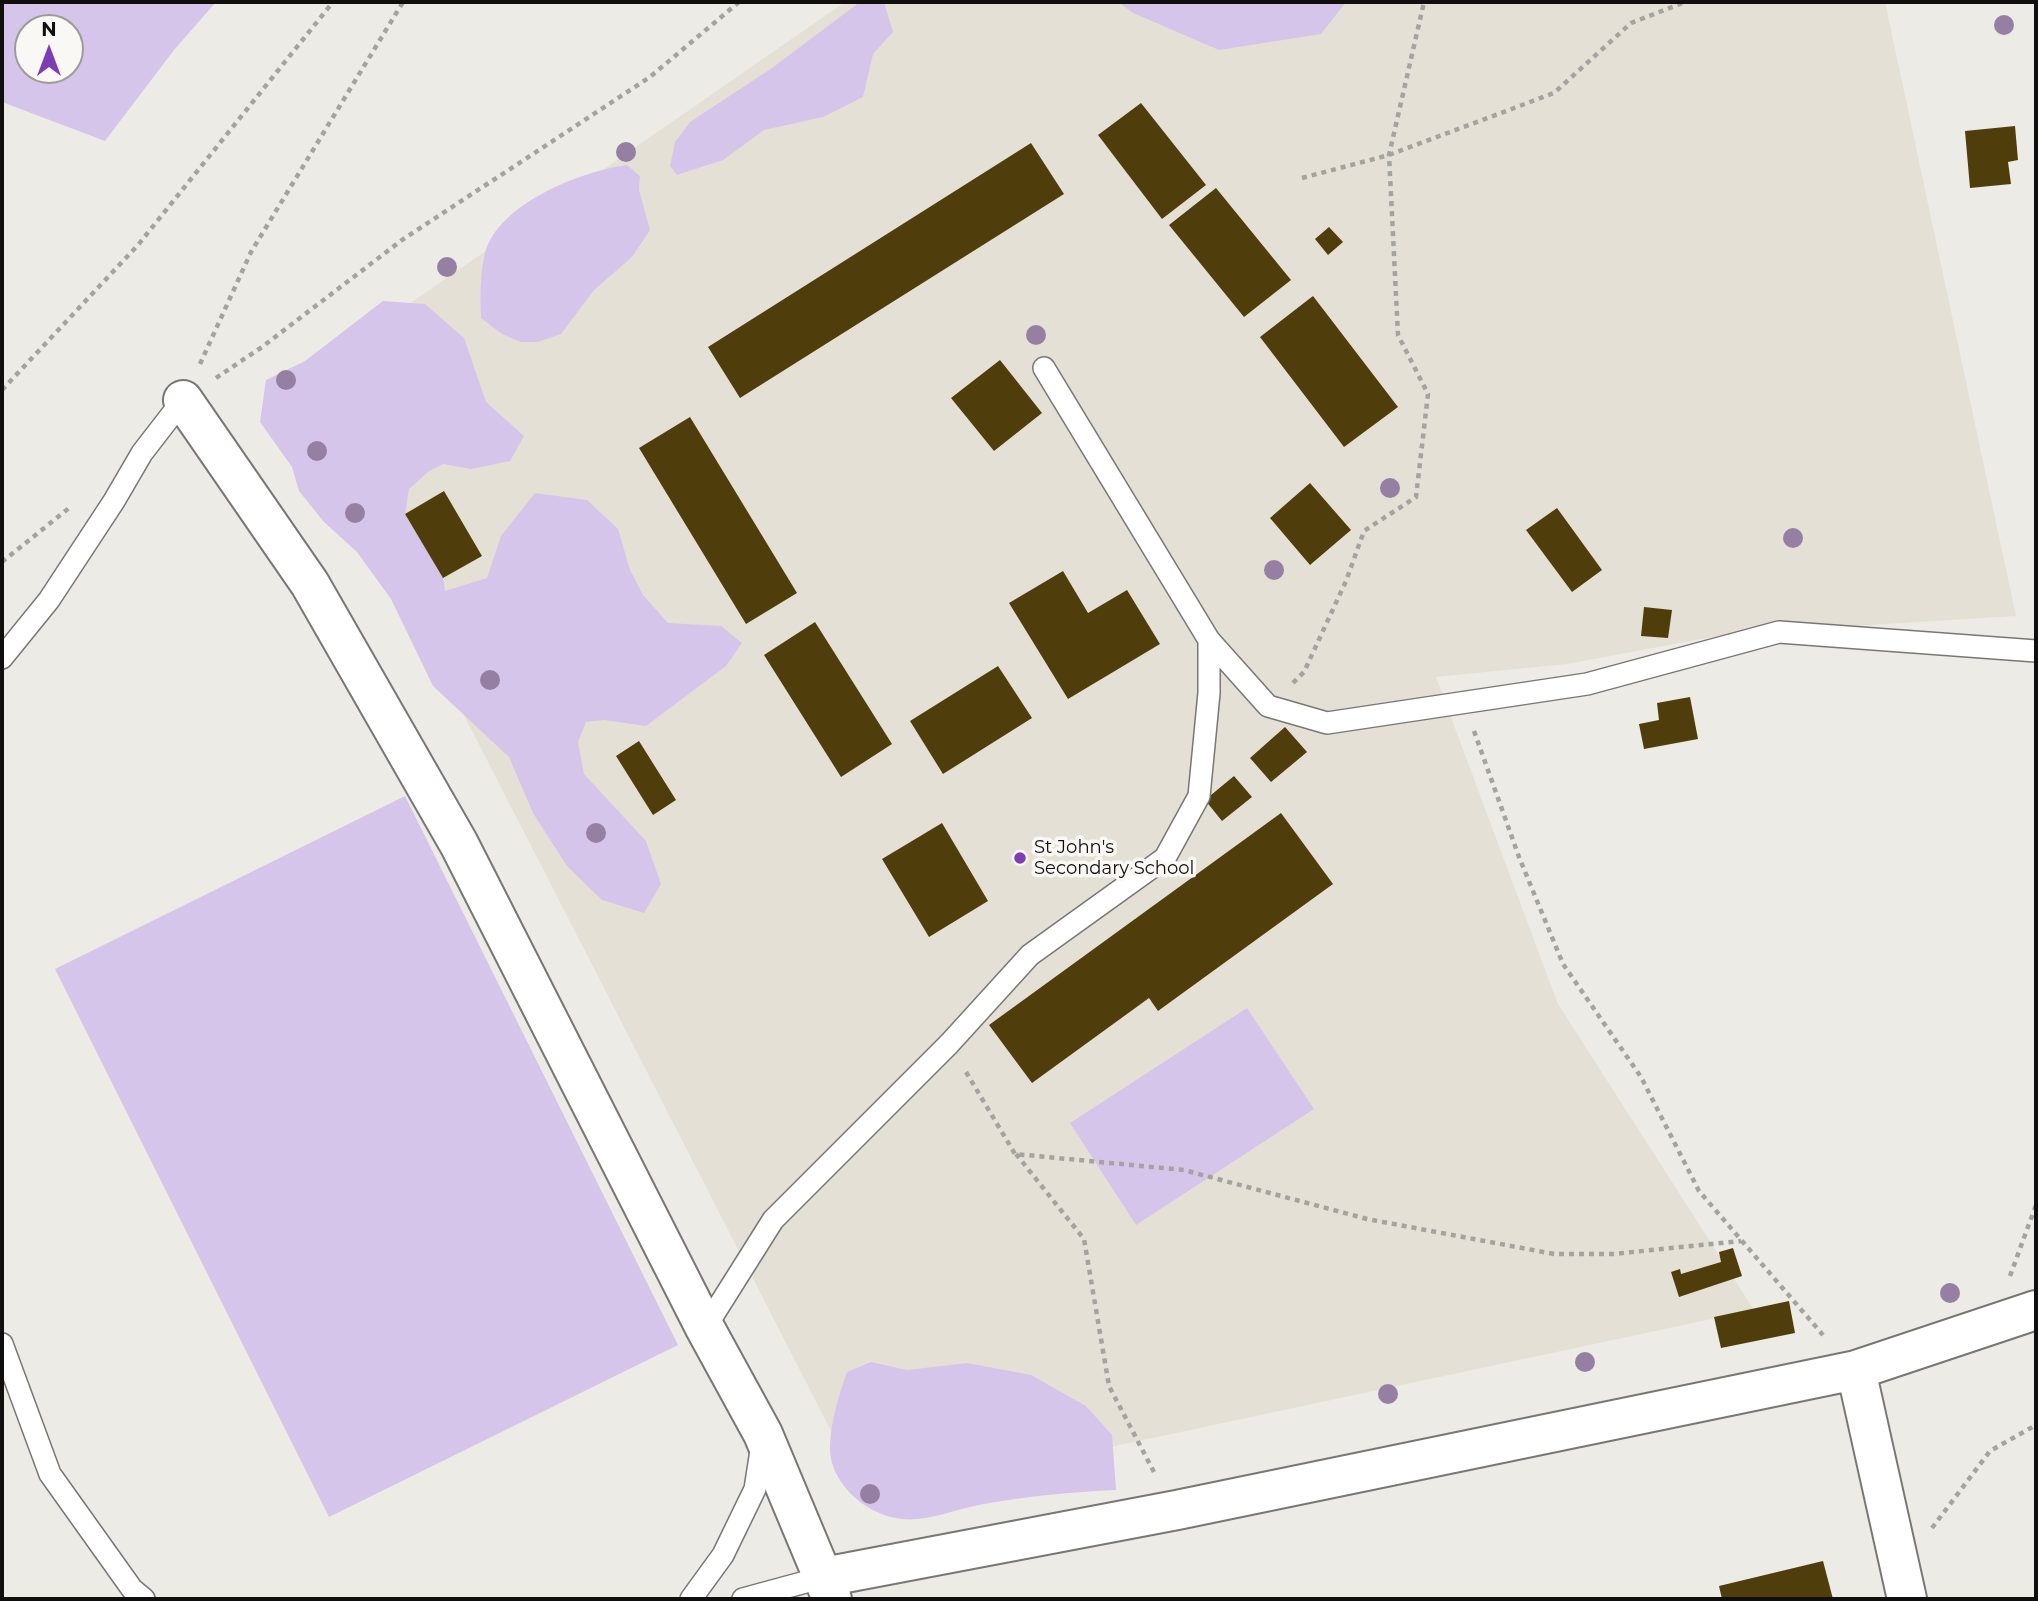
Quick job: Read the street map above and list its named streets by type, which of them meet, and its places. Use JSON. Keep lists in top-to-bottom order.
{
  "places": ["St John's Secondary School"],
  "north": "top"
}
